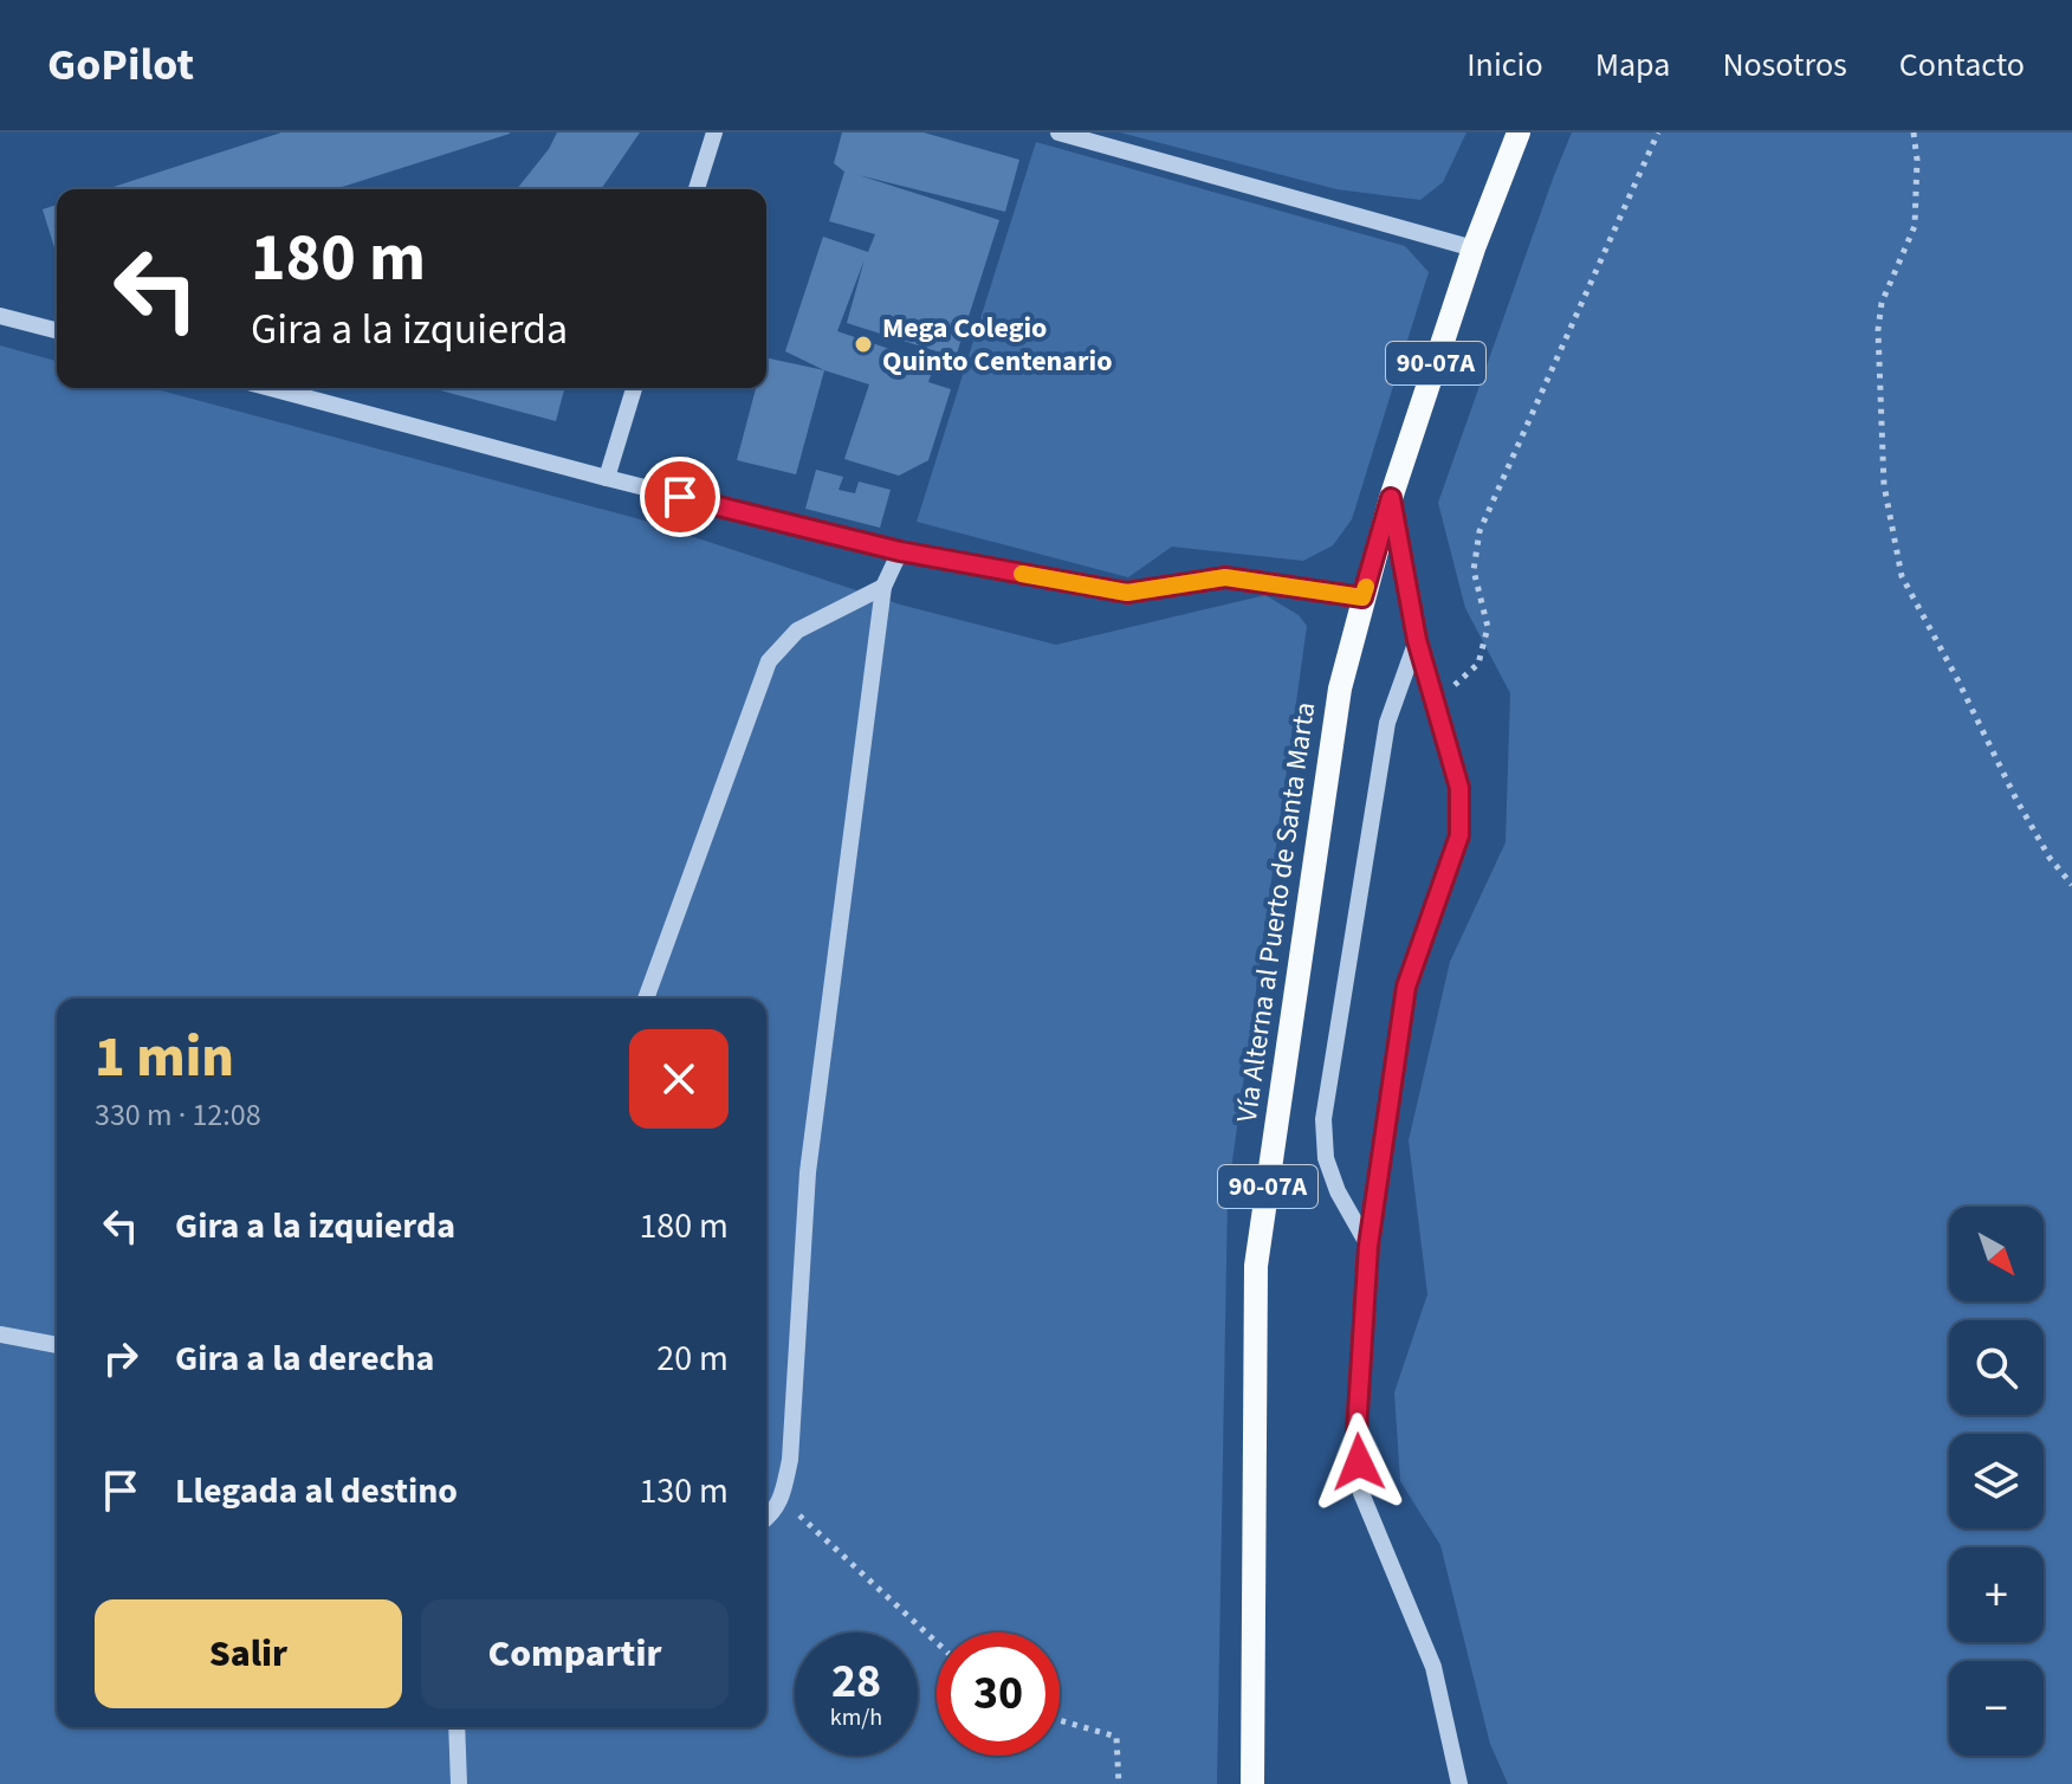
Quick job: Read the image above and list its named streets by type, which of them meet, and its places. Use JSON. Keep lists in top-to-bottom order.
{
  "streets": {
    "main road": ["90-07A", "Vía Alterna al Puerto de Santa Marta"]
  },
  "places": ["Mega Colegio Quinto Centenario"],
  "north": "bottom right",
  "page": {
    "header": "GoPilot",
    "nav": [
      "Inicio",
      "Mapa",
      "Nosotros",
      "Contacto"
    ],
    "turn": ["180 m", "Gira a la izquierda"],
    "heading": ["1 min", "330 m · 12:08"],
    "list": [
      {
        "name": "Gira a la izquierda",
        "value": "180 m"
      },
      {
        "name": "Gira a la derecha",
        "value": "20 m"
      },
      {
        "name": "Llegada al destino",
        "value": "130 m"
      }
    ],
    "map_buttons": ["+", "−"],
    "buttons": ["Salir", "Compartir"],
    "speed": "28 km/h",
    "limit": "30"
  }
}
